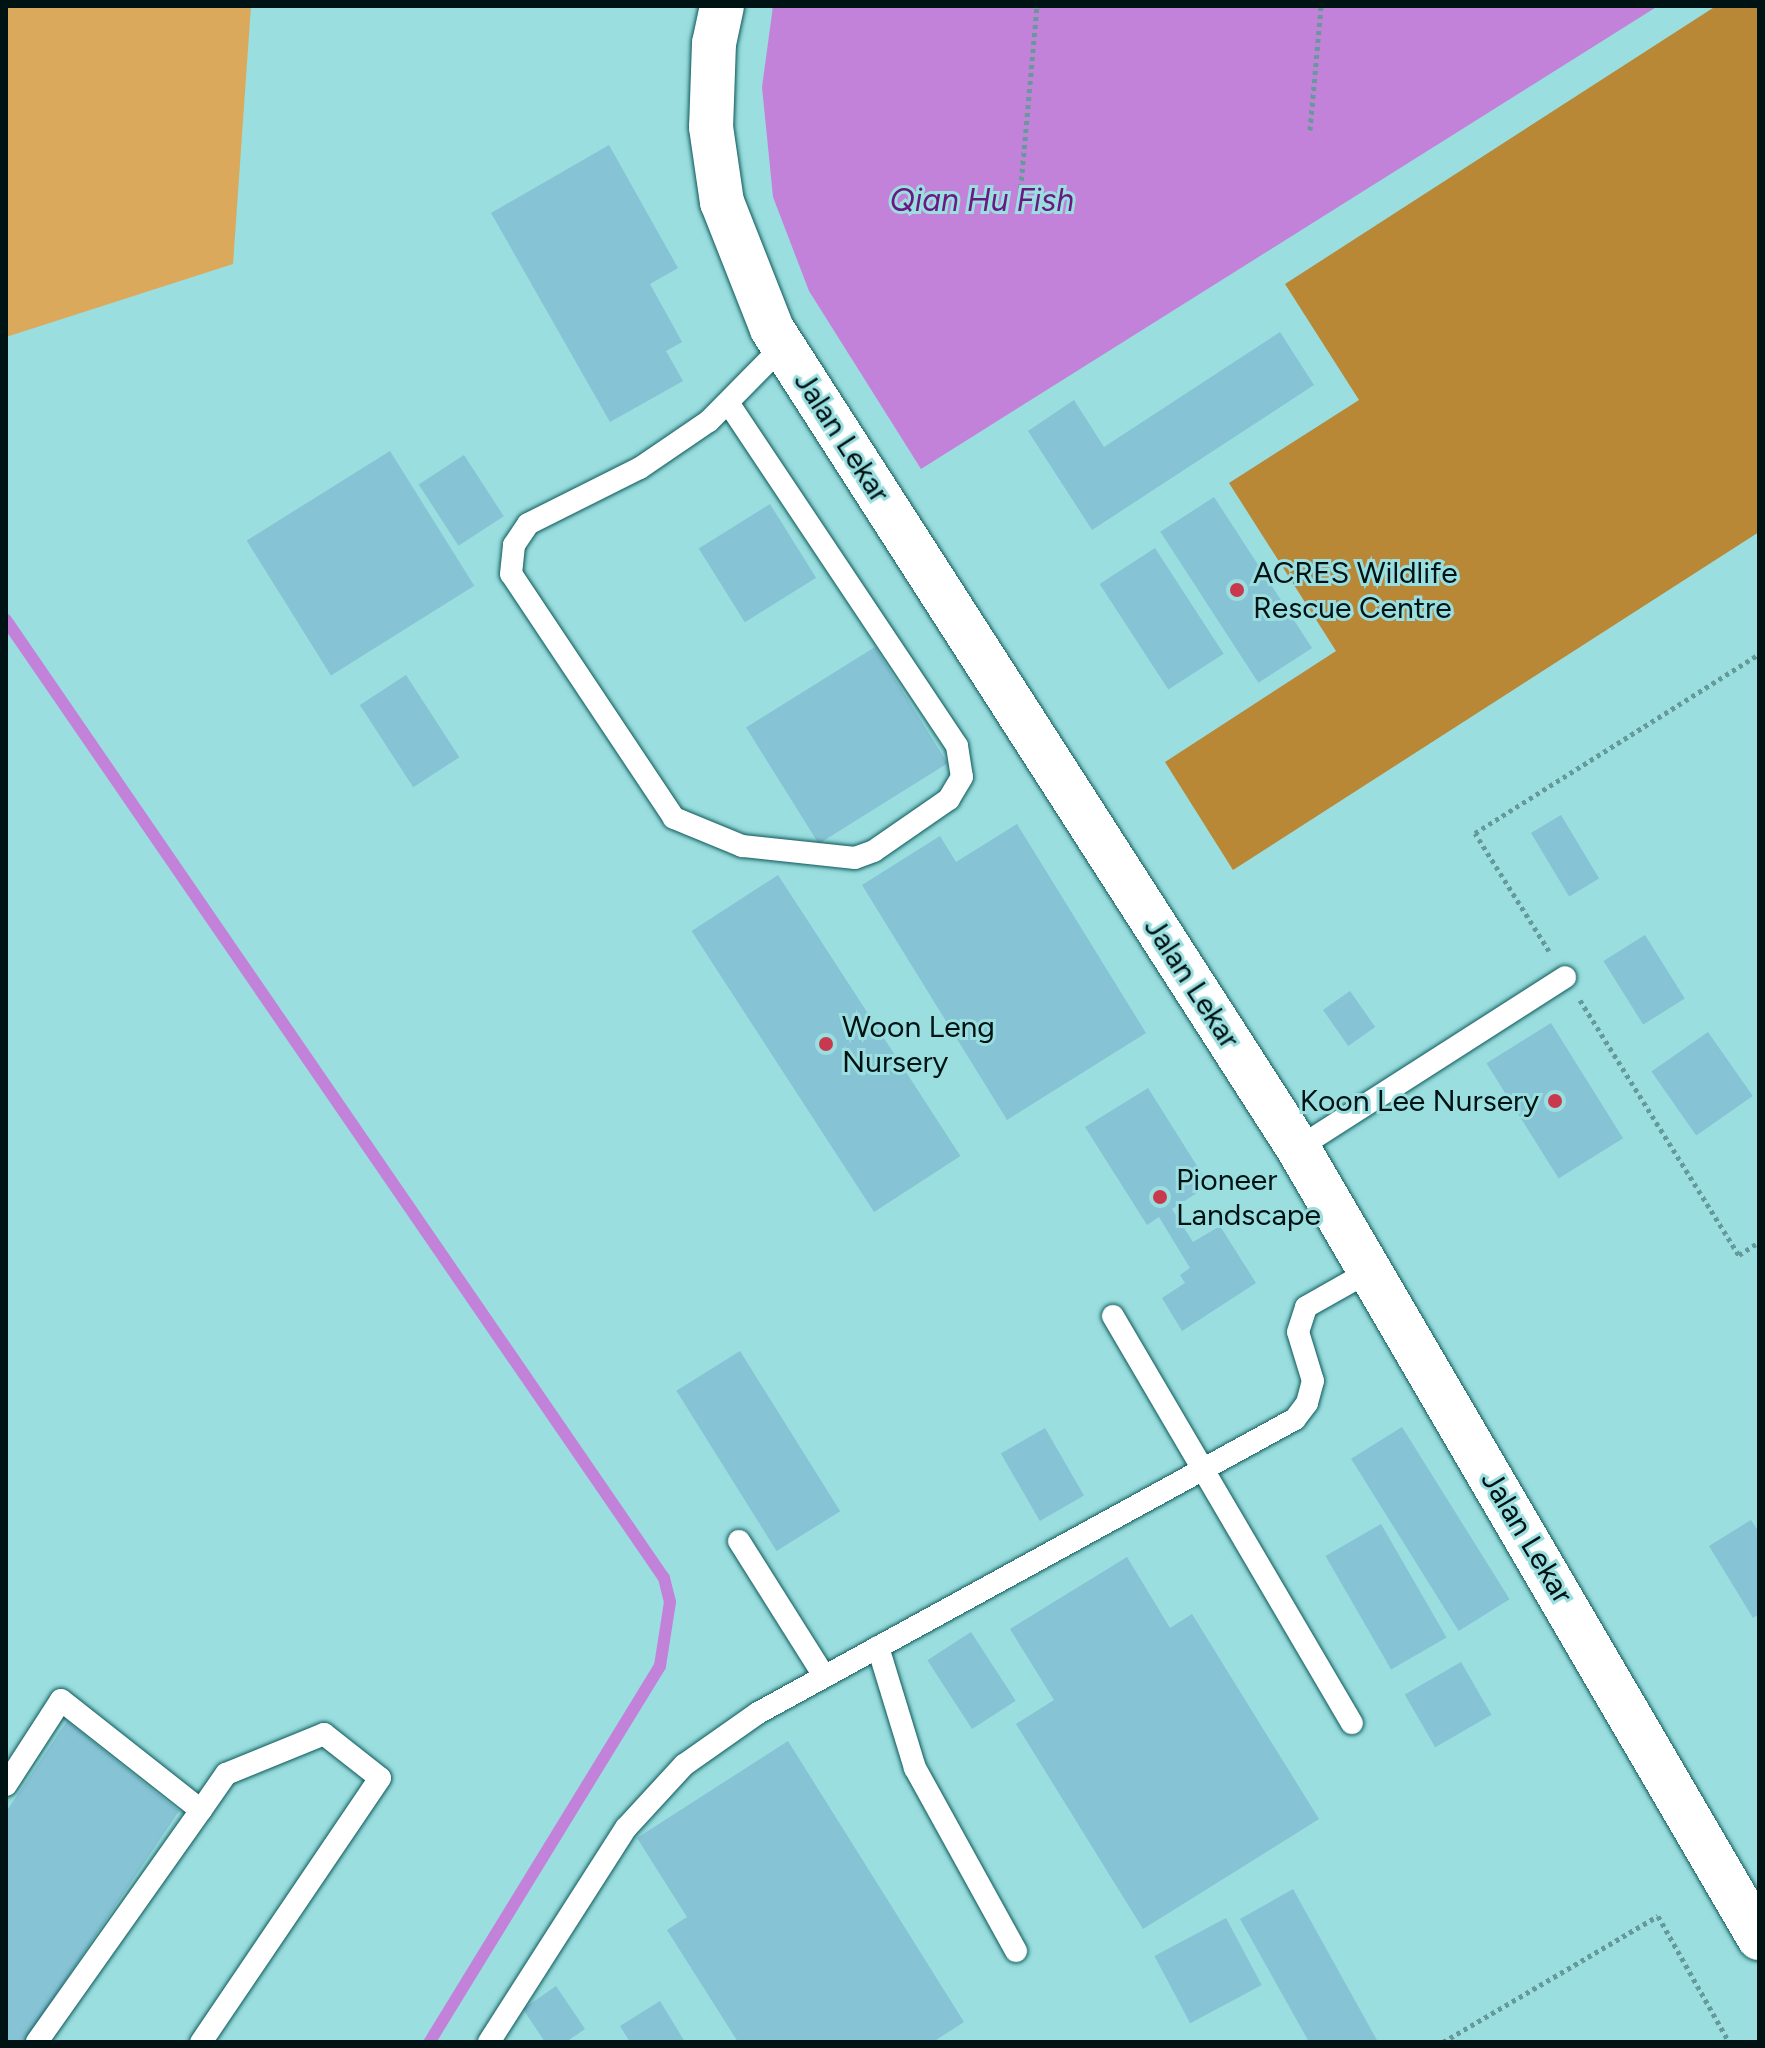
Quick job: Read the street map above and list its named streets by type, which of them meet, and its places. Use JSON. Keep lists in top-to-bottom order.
{
  "streets": {
    "street": ["Jalan Lekar"]
  },
  "water": ["Qian Hu Fish"],
  "places": [
    "ACRES Wildlife Rescue Centre",
    "Woon Leng Nursery",
    "Koon Lee Nursery",
    "Pioneer Landscape"
  ]
}
